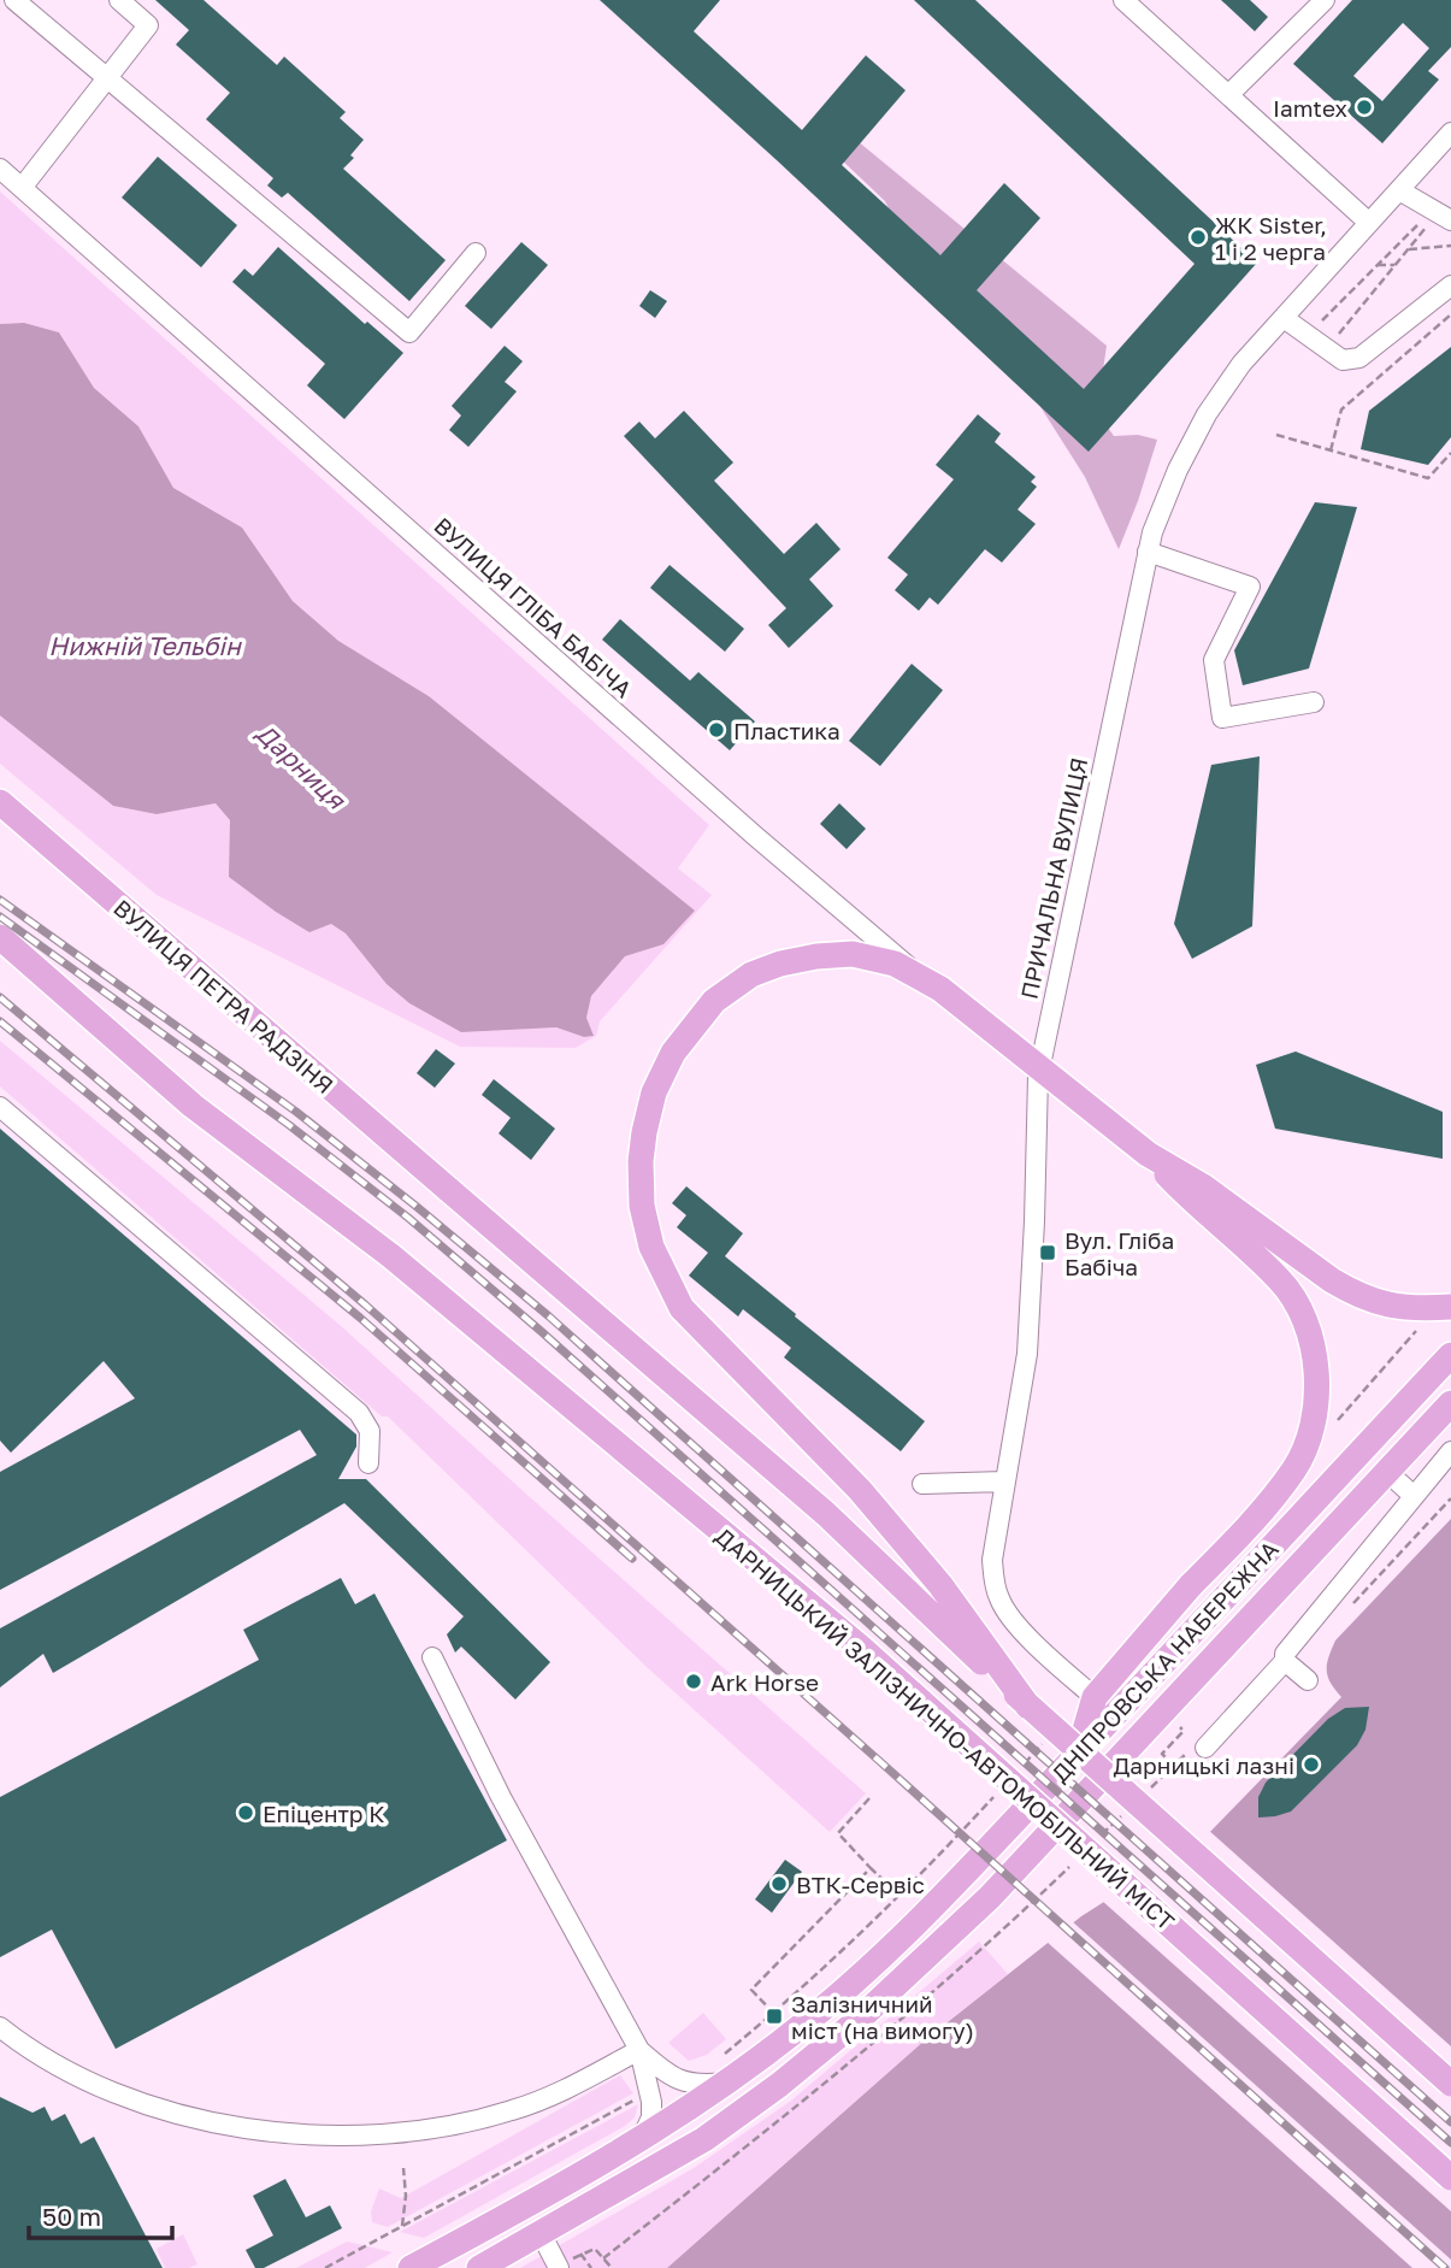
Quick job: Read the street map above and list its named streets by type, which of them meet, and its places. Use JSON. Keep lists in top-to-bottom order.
{
  "streets": {
    "main road": ["ВУЛИЦЯ ПЕТРА РАДЗІНЯ", "ДНІПРОВСЬКА НАБЕРЕЖНА", "ДАРНИЦЬКИЙ ЗАЛІЗНИЧНО-АВТОМОБІЛЬНИЙ МІСТ"],
    "street": ["ВУЛИЦЯ ГЛІБА БАБІЧА", "ПРИЧАЛЬНА ВУЛИЦЯ"]
  },
  "crossings": [
    ["ВУЛИЦЯ ГЛІБА БАБІЧА", "ПРИЧАЛЬНА ВУЛИЦЯ"]
  ],
  "water": ["Нижній Тельбін", "Дарниця"],
  "places": {
    "other": [
      "Iamtex",
      "ЖК Sister, 1 і 2 черга",
      "Пластика",
      "Ark Horse",
      "Дарницькі лазні",
      "Епіцентр К",
      "ВТК-Сервіс"
    ],
    "transit": ["Вул. Гліба Бабіча", "Залізничний міст (на вимогу)"]
  },
  "scale_bar": "50 m"
}
